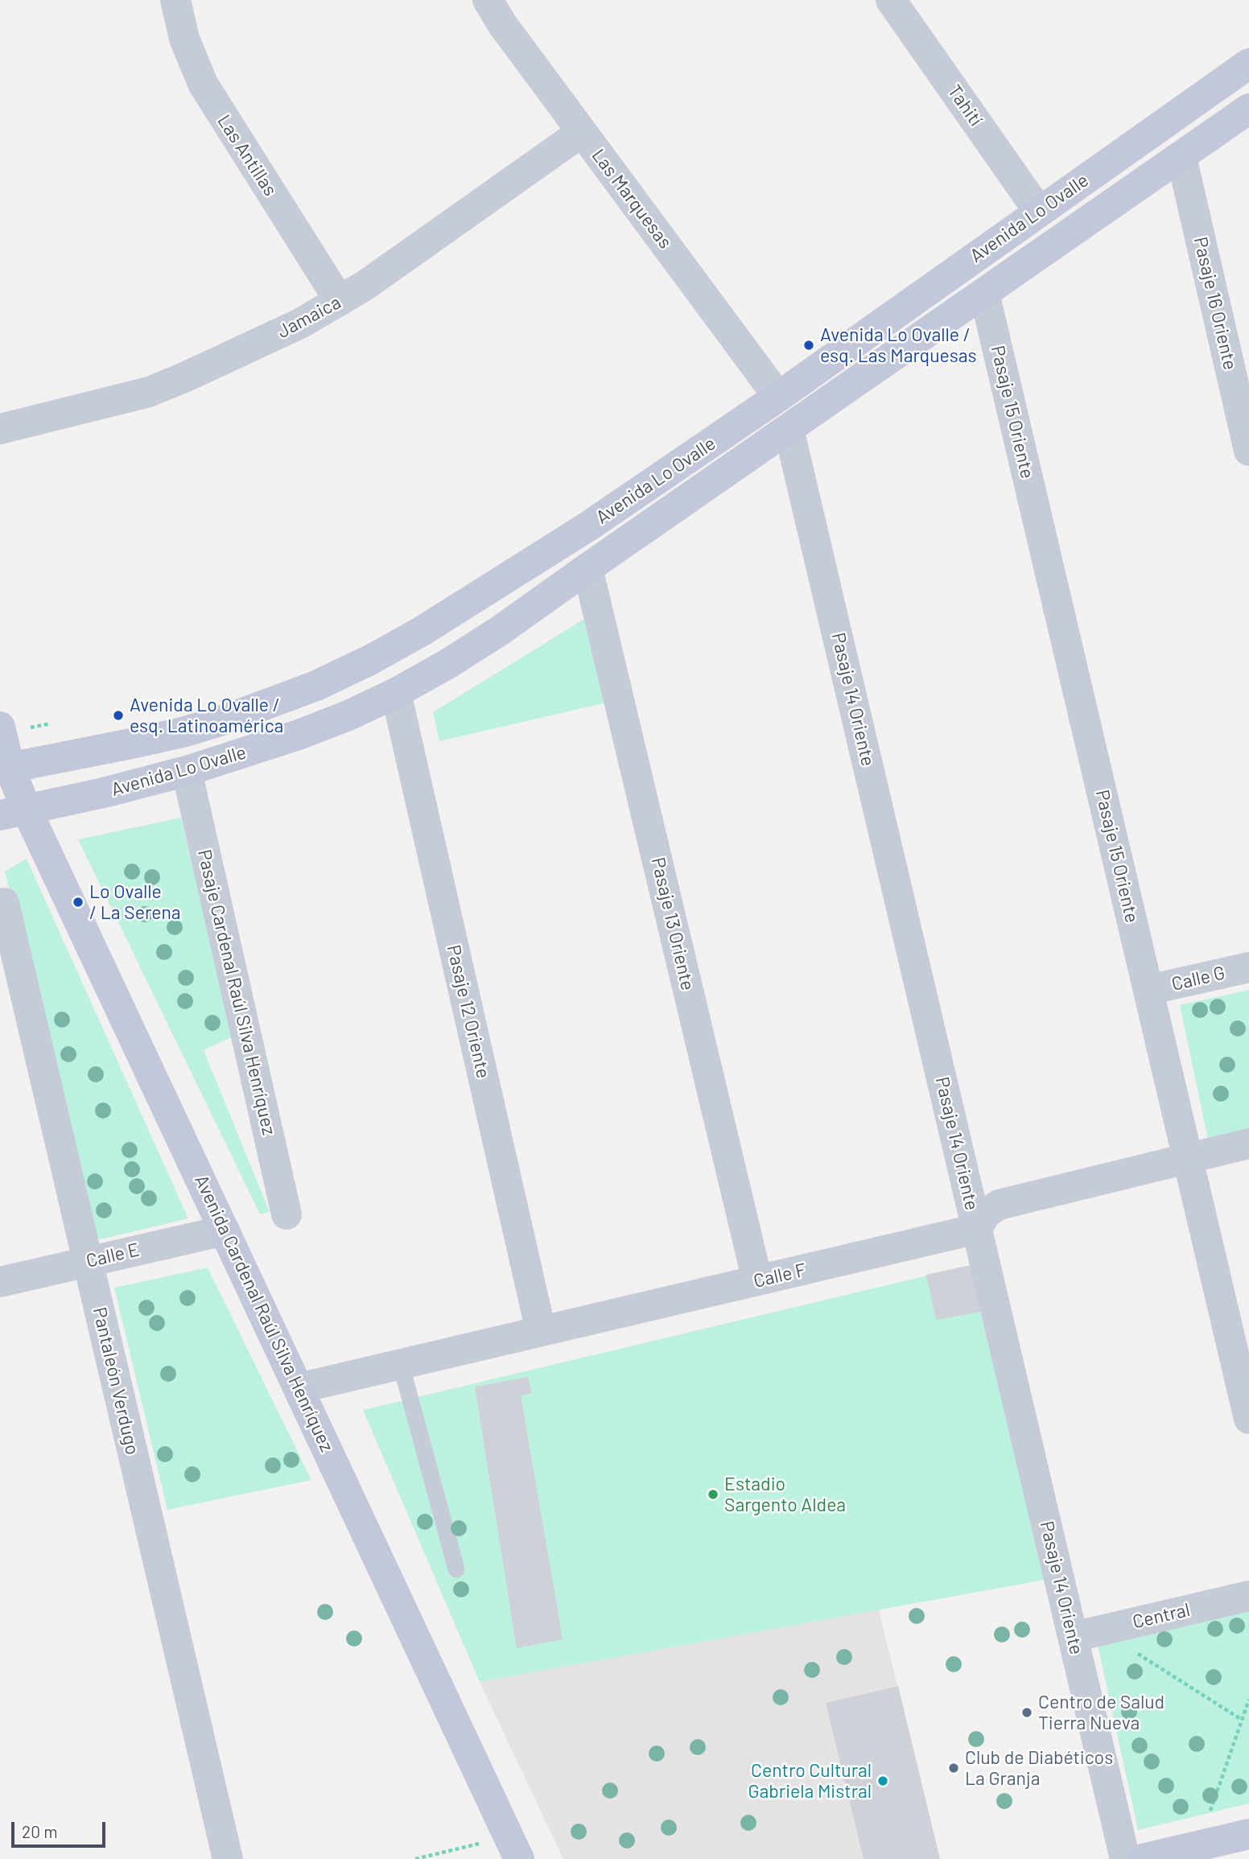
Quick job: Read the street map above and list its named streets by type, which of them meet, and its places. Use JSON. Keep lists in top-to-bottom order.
{
  "streets": {
    "main road": ["Avenida Lo Ovalle", "Avenida Cardenal Raúl Silva Henríquez"],
    "street": [
      "Tahití",
      "Las Antillas",
      "Las Marquesas",
      "Pasaje 16 Oriente",
      "Jamaica",
      "Pasaje 15 Oriente",
      "Pasaje 14 Oriente",
      "Pasaje 13 Oriente",
      "Calle G",
      "Pasaje Cardenal Raúl Silva Henríquez",
      "Pasaje 12 Oriente",
      "Calle E",
      "Calle F",
      "Pantaleón Verdugo",
      "Central"
    ]
  },
  "crossings": [
    ["Tahití", "Avenida Lo Ovalle"],
    ["Las Antillas", "Jamaica"],
    ["Las Marquesas", "Avenida Lo Ovalle"],
    ["Las Marquesas", "Jamaica"],
    ["Avenida Lo Ovalle", "Pasaje 16 Oriente"],
    ["Avenida Lo Ovalle", "Pasaje 15 Oriente"],
    ["Avenida Lo Ovalle", "Pasaje 14 Oriente"],
    ["Avenida Lo Ovalle", "Pasaje 13 Oriente"],
    ["Avenida Lo Ovalle", "Pasaje Cardenal Raúl Silva Henríquez"],
    ["Avenida Lo Ovalle", "Pasaje 12 Oriente"],
    ["Avenida Lo Ovalle", "Avenida Cardenal Raúl Silva Henríquez"],
    ["Pasaje 15 Oriente", "Calle G"],
    ["Pasaje 14 Oriente", "Calle F"],
    ["Pasaje 14 Oriente", "Central"],
    ["Pasaje 13 Oriente", "Calle F"],
    ["Pasaje 12 Oriente", "Calle F"],
    ["Calle E", "Avenida Cardenal Raúl Silva Henríquez"],
    ["Calle E", "Pantaleón Verdugo"],
    ["Calle F", "Avenida Cardenal Raúl Silva Henríquez"]
  ],
  "places": [
    "Avenida Lo Ovalle / esq. Las Marquesas",
    "Avenida Lo Ovalle / esq. Latinoamérica",
    "Lo Ovalle / La Serena",
    "Estadio Sargento Aldea",
    "Centro de Salud Tierra Nueva",
    "Club de Diabéticos La Granja",
    "Centro Cultural Gabriela Mistral"
  ],
  "scale_bar": "20 m"
}
